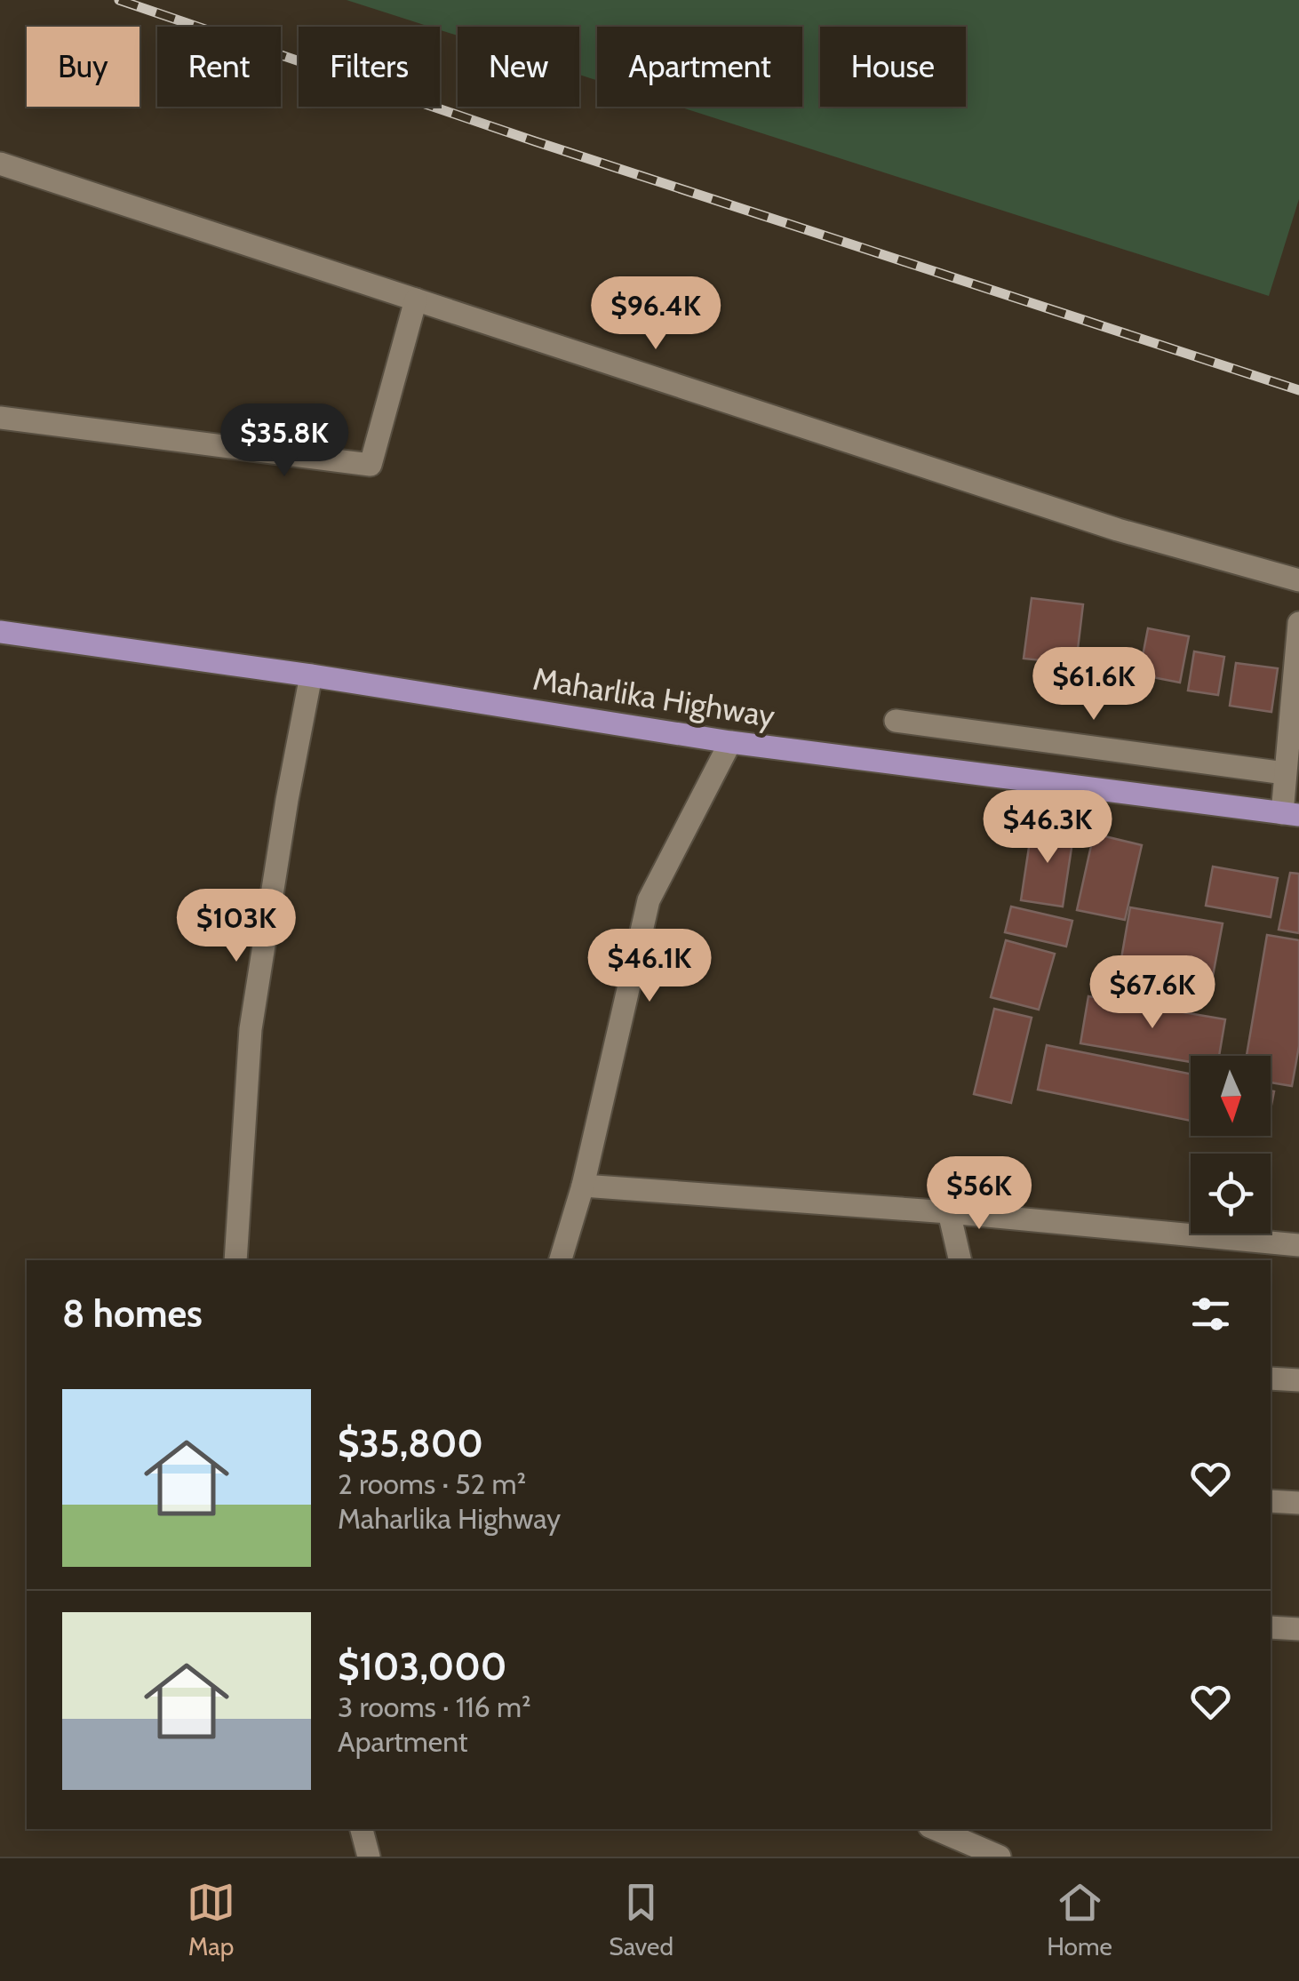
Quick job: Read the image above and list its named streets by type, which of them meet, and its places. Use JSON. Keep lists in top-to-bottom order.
{
  "streets": {
    "main road": ["Maharlika Highway"]
  },
  "north": "bottom",
  "page": {
    "chip": [
      "Buy",
      "Rent",
      "Filters",
      "New",
      "Apartment",
      "House"
    ],
    "price": [
      "$96.4K",
      "$35.8K",
      "$61.6K",
      "$46.3K",
      "$103K",
      "$46.1K",
      "$67.6K",
      "$56K"
    ],
    "heading": "8 homes",
    "list": [
      {
        "name": "$35,800",
        "note": "2 rooms · 52 m² · Maharlika Highway"
      },
      {
        "name": "$103,000",
        "note": "3 rooms · 116 m² · Apartment"
      }
    ],
    "tabs": ["Map", "Saved", "Home"]
  }
}
